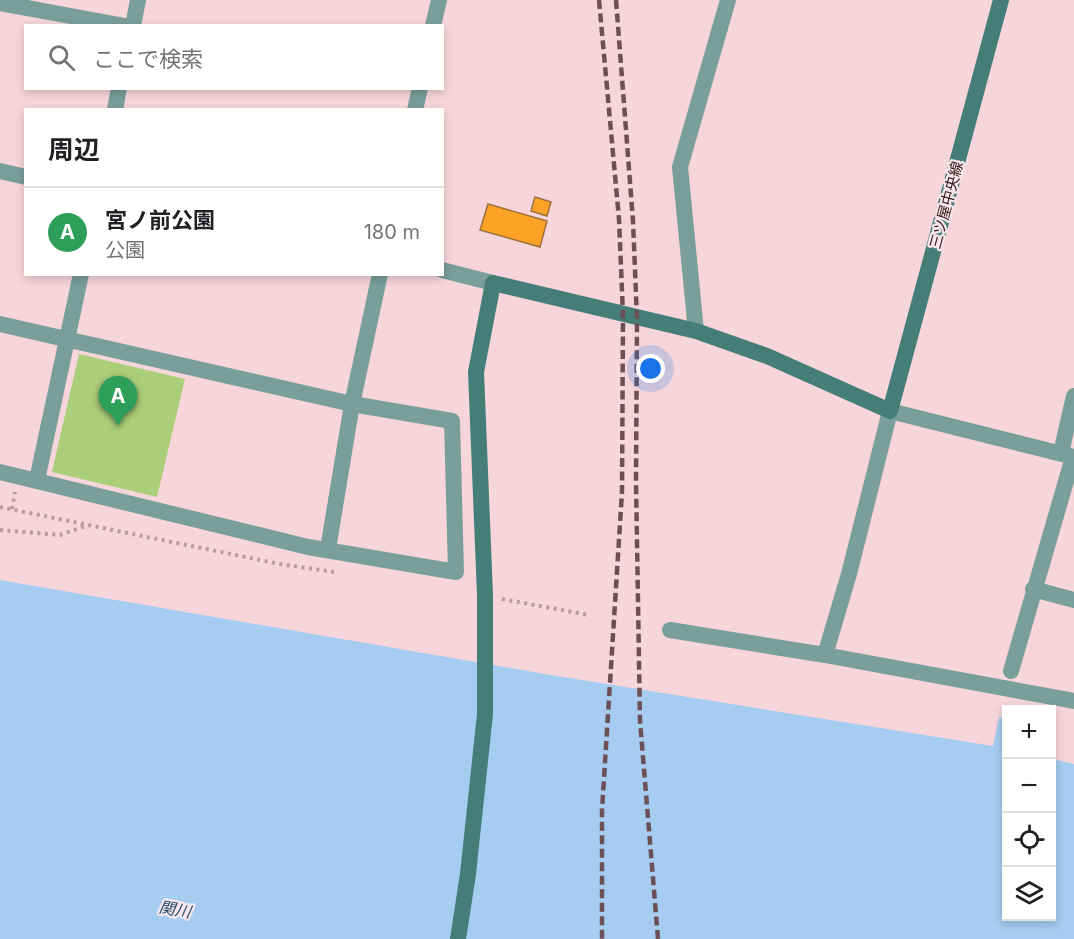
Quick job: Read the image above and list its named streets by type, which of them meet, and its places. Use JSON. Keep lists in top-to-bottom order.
{
  "streets": {
    "main road": ["三ツ屋中央線"]
  },
  "water": ["関川"],
  "page": {
    "search": "ここで検索",
    "heading": "周辺",
    "list": [
      {
        "mark": "A",
        "name": "宮ノ前公園",
        "note": "公園",
        "value": "180 m"
      }
    ],
    "pins": "A",
    "map_buttons": ["+", "−"]
  }
}
